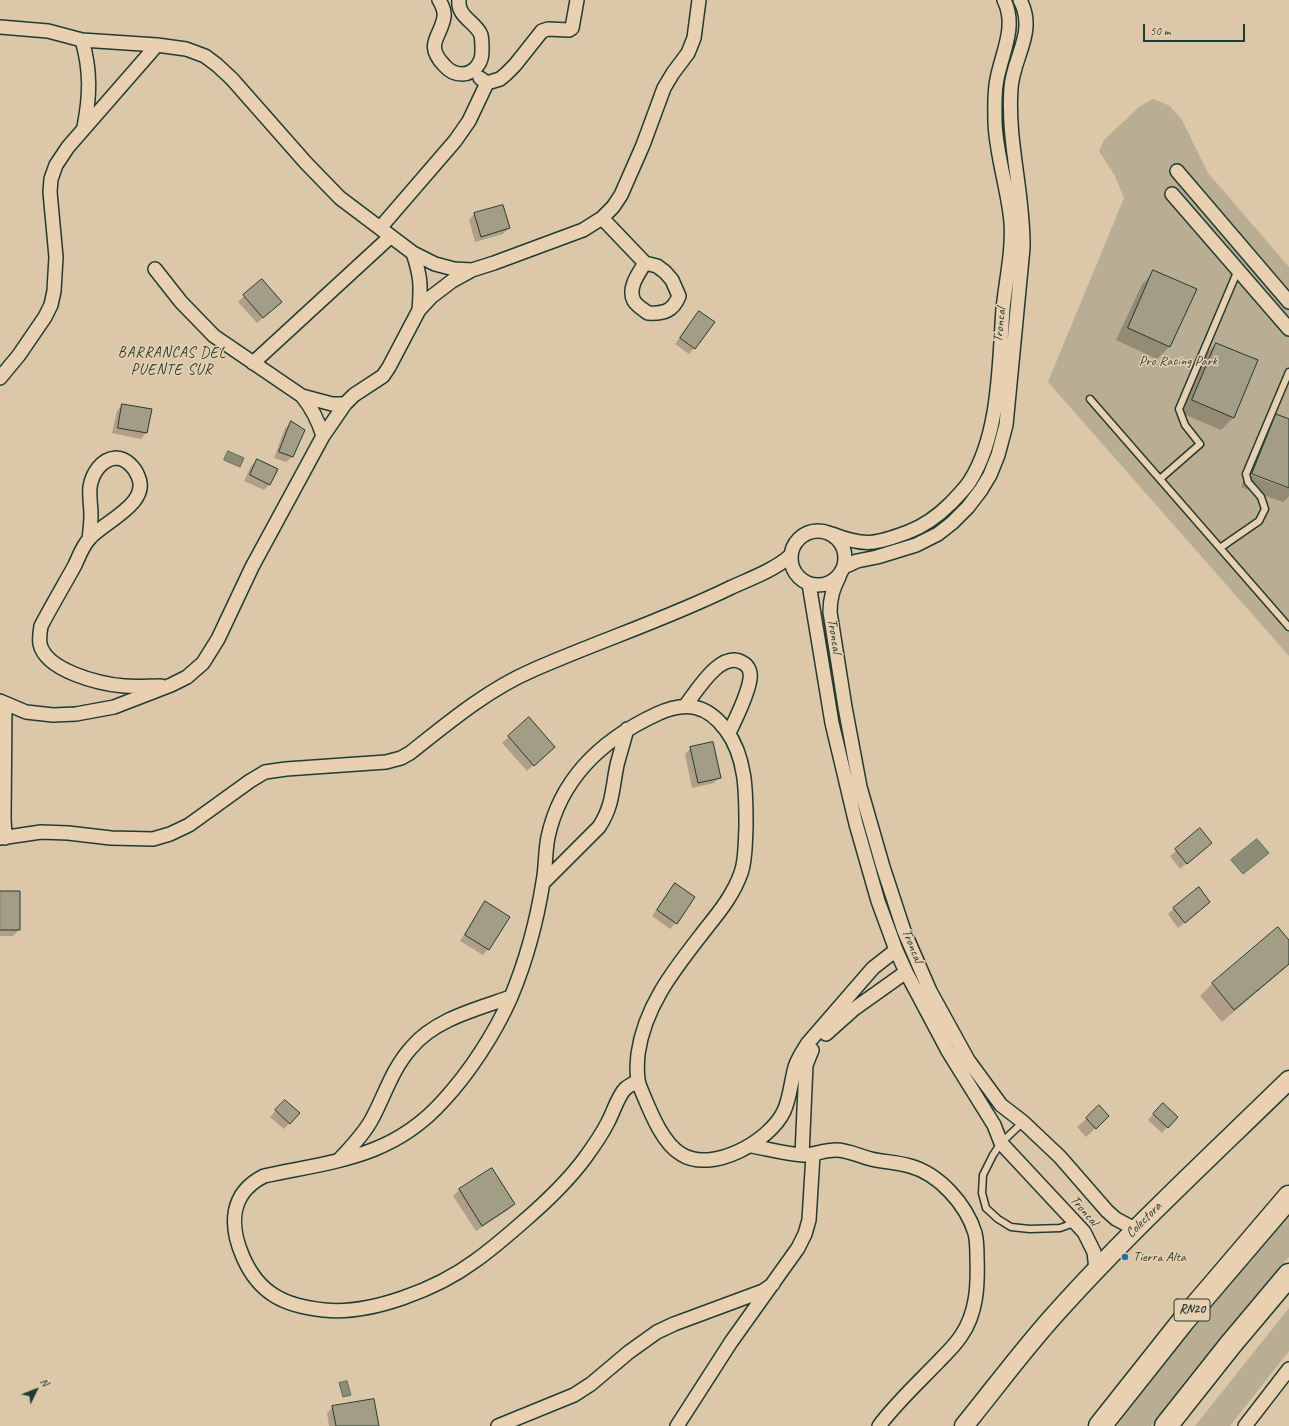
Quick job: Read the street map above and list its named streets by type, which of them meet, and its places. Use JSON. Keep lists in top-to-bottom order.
{
  "streets": {
    "highway": ["RN20"],
    "main road": ["Colectora"],
    "street": ["Troncal"]
  },
  "crossings": [
    ["Troncal", "Colectora"]
  ],
  "districts": ["BARRANCAS DEL PUENTE SUR"],
  "parks": ["Pro Racing Park"],
  "places": ["Tierra Alta"],
  "scale_bar": "50 m",
  "north": "top right"
}
